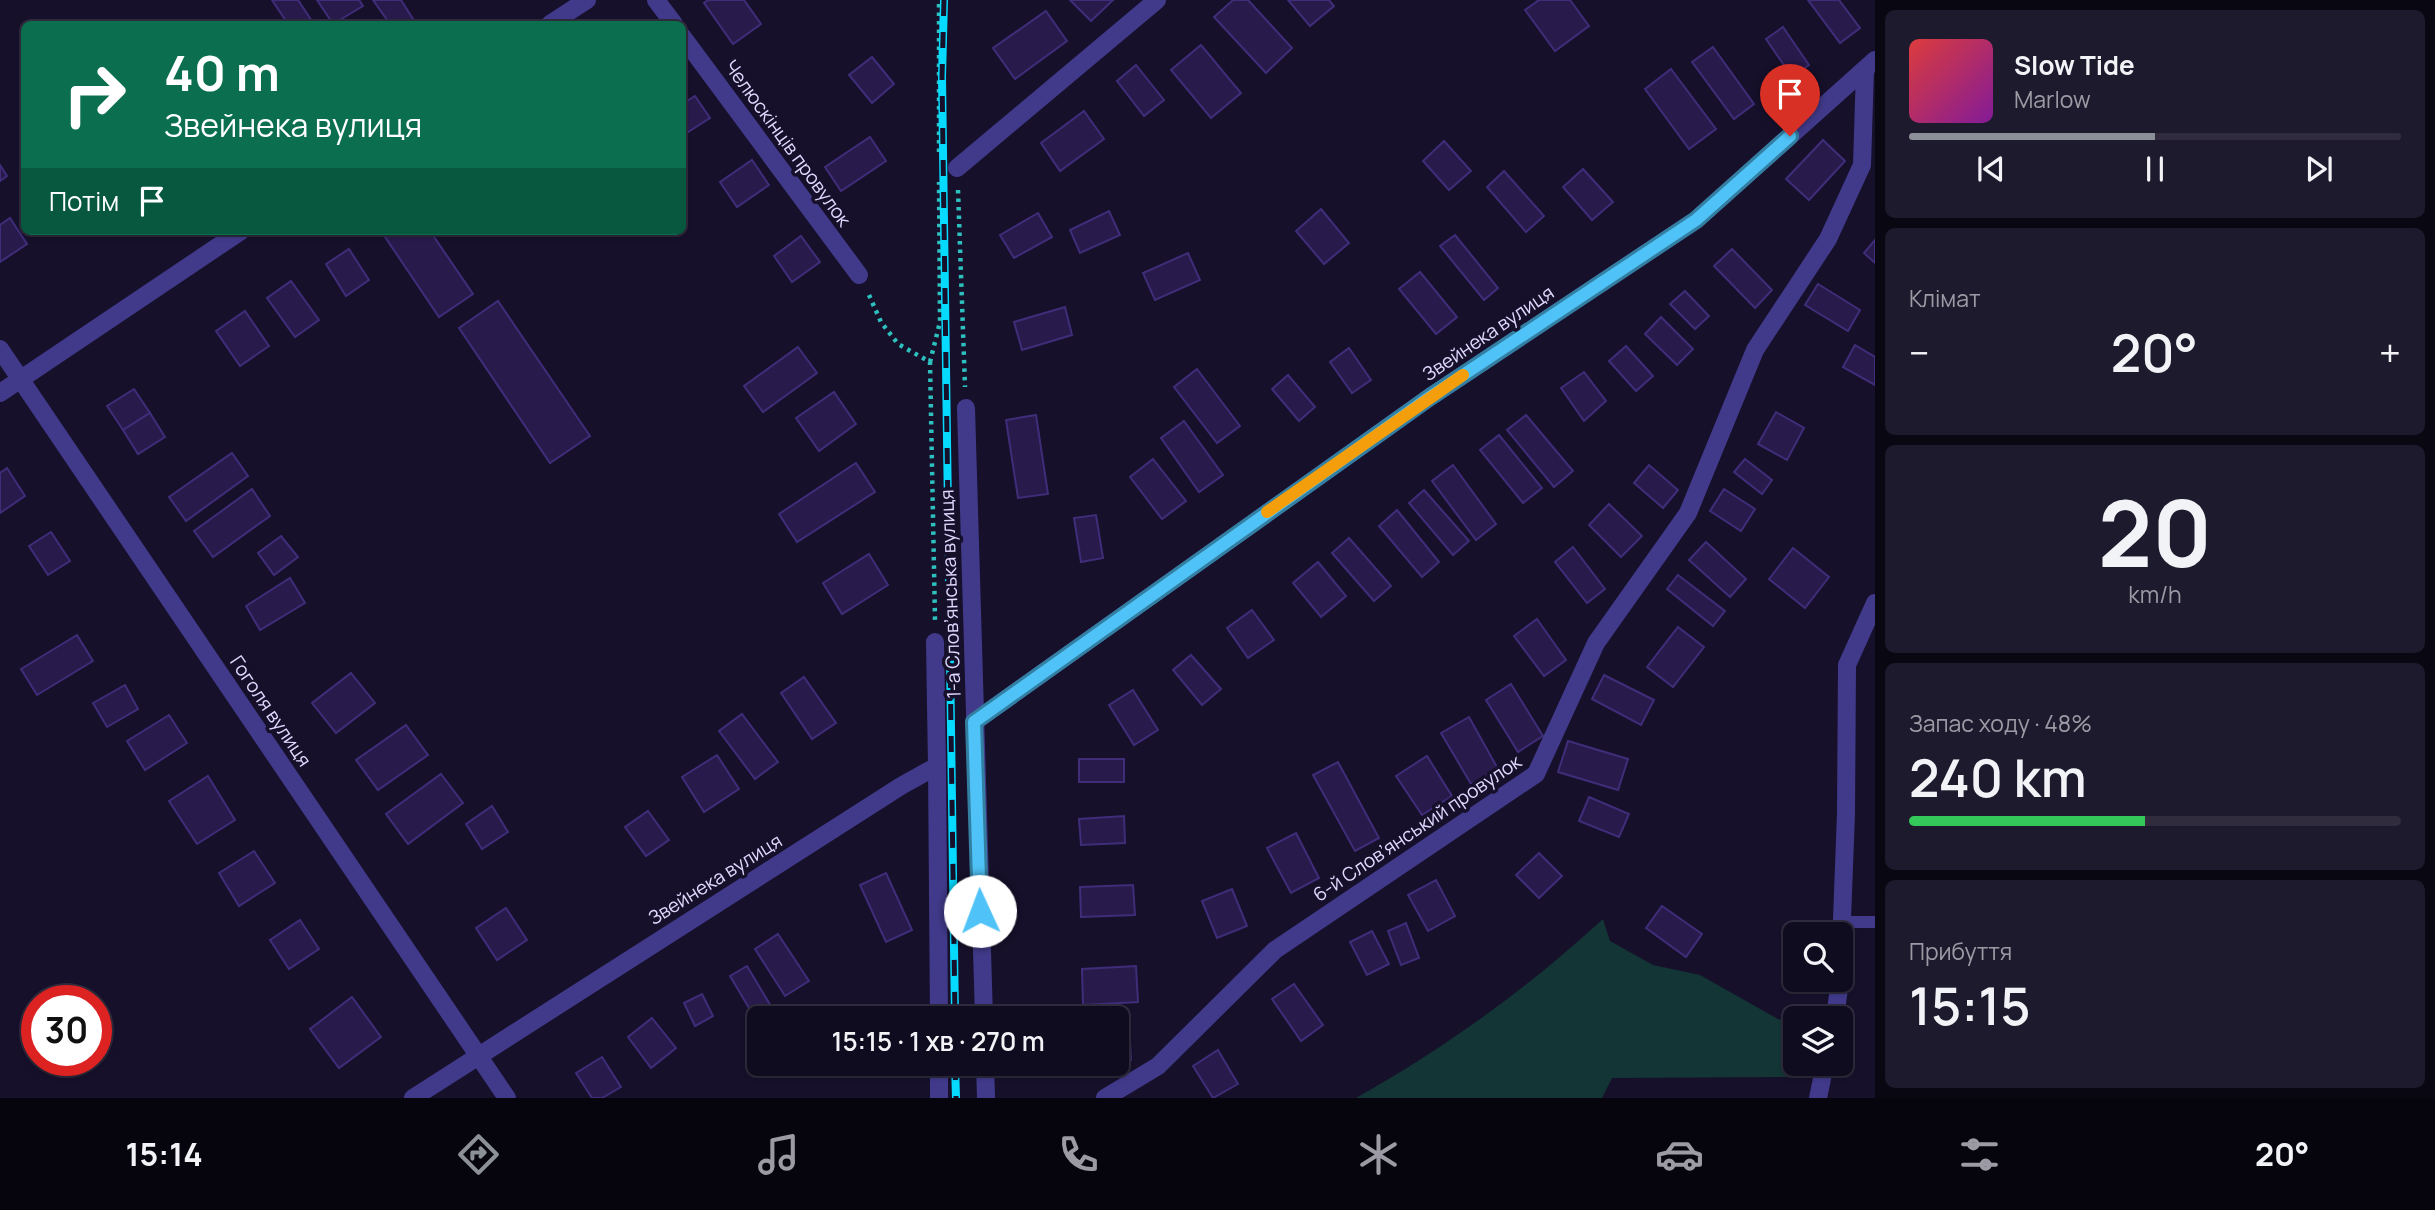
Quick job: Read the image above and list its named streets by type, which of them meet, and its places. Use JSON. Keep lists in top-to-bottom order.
{
  "streets": {
    "street": [
      "Челюскінців провулок",
      "Звейнека вулиця",
      "1-а Слов’янська вулиця",
      "Гоголя вулиця",
      "6-й Слов’янський провулок"
    ]
  },
  "crossings": [
    ["Звейнека вулиця", "1-а Слов’янська вулиця"],
    ["Звейнека вулиця", "Гоголя вулиця"],
    ["Звейнека вулиця", "6-й Слов’янський провулок"]
  ],
  "page": {
    "turn": ["40 m", "Звейнека вулиця"],
    "song": ["Slow Tide", "Marlow"],
    "then": "Потім",
    "tile": [
      "Клімат",
      ["20", "km/h"],
      ["Запас ходу · 48%", "240 km"],
      ["Прибуття", "15:15"]
    ],
    "heat": ["−", "20°", "+"],
    "limit": "30",
    "trip": "15:15 · 1 хв · 270 m",
    "tabs": ["15:14", "20°"]
  }
}
